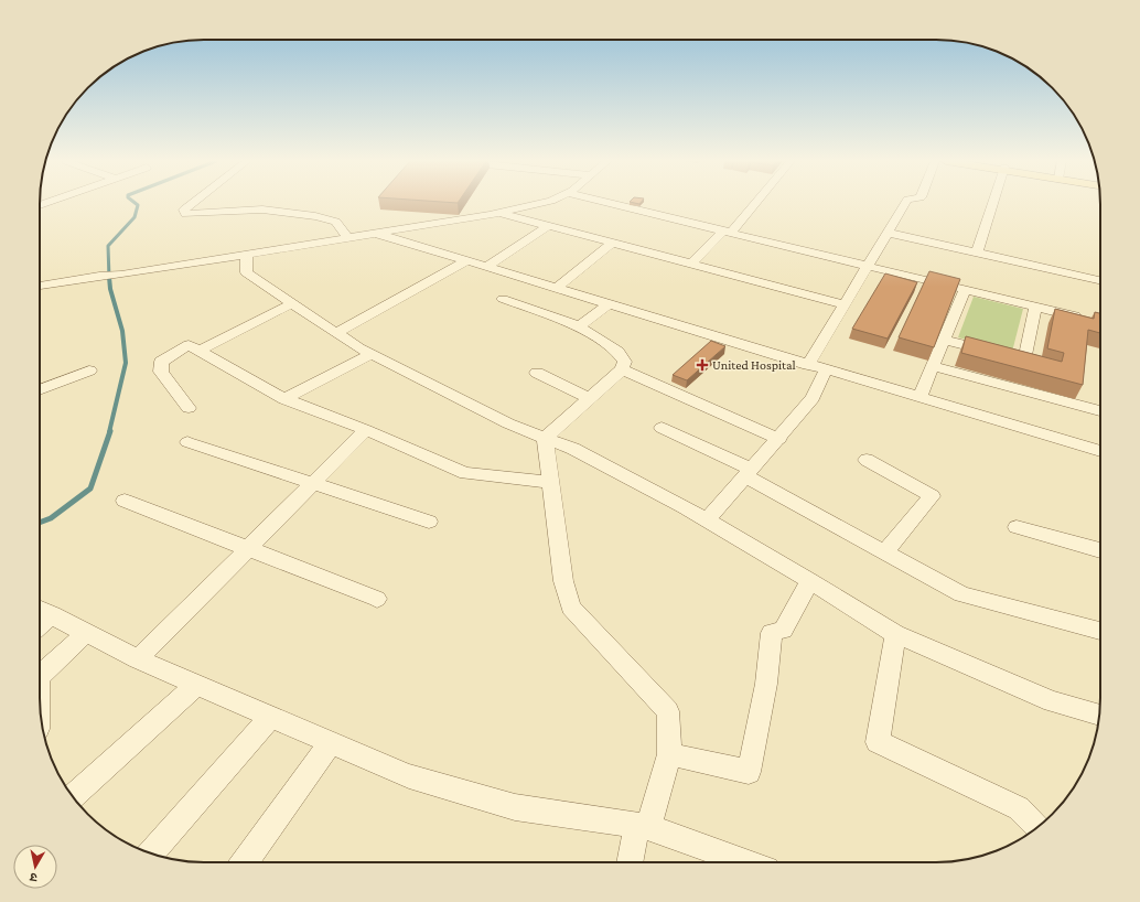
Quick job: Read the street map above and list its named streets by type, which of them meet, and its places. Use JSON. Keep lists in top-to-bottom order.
{
  "places": {
    "health": ["United Hospital"]
  },
  "north": "bottom"
}
